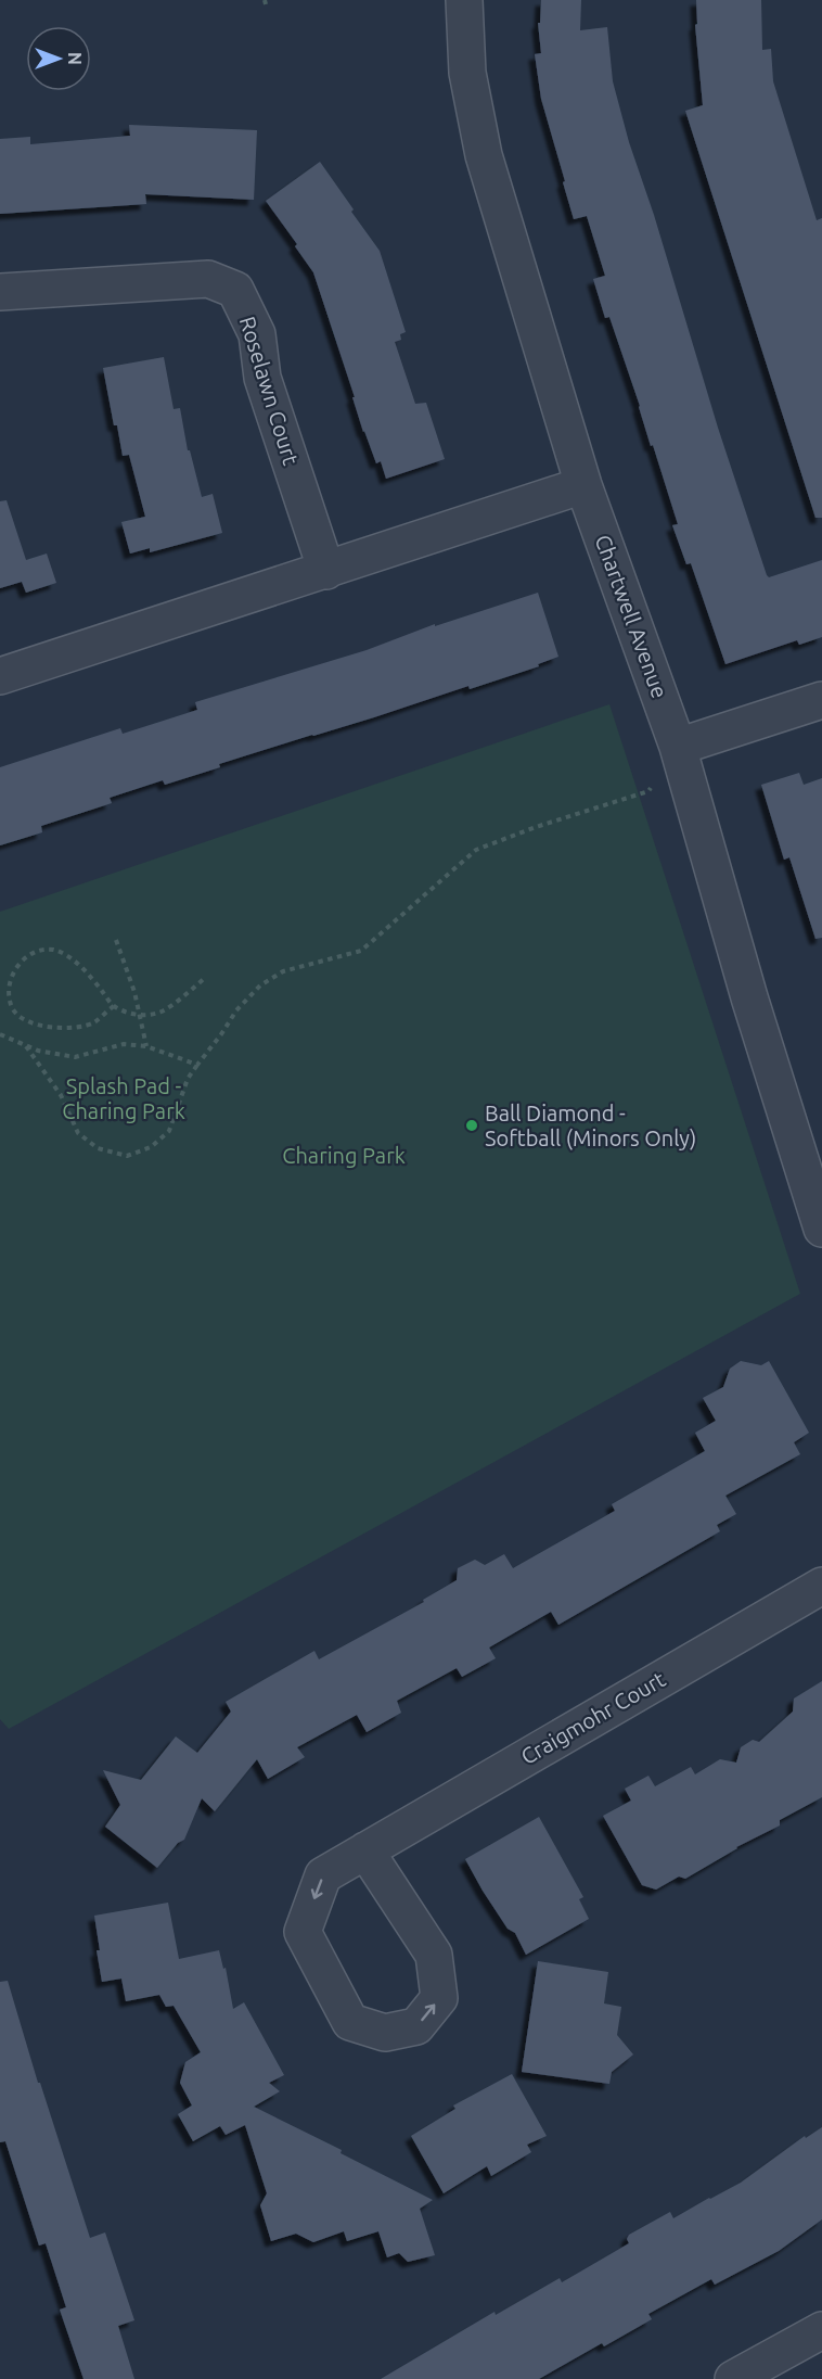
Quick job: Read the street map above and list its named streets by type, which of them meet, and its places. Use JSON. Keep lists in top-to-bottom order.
{
  "streets": {
    "street": ["Roselawn Court", "Chartwell Avenue", "Craigmohr Court"]
  },
  "parks": ["Splash Pad - Charing Park", "Charing Park"],
  "places": ["Ball Diamond - Softball (Minors Only)"],
  "north": "right"
}
